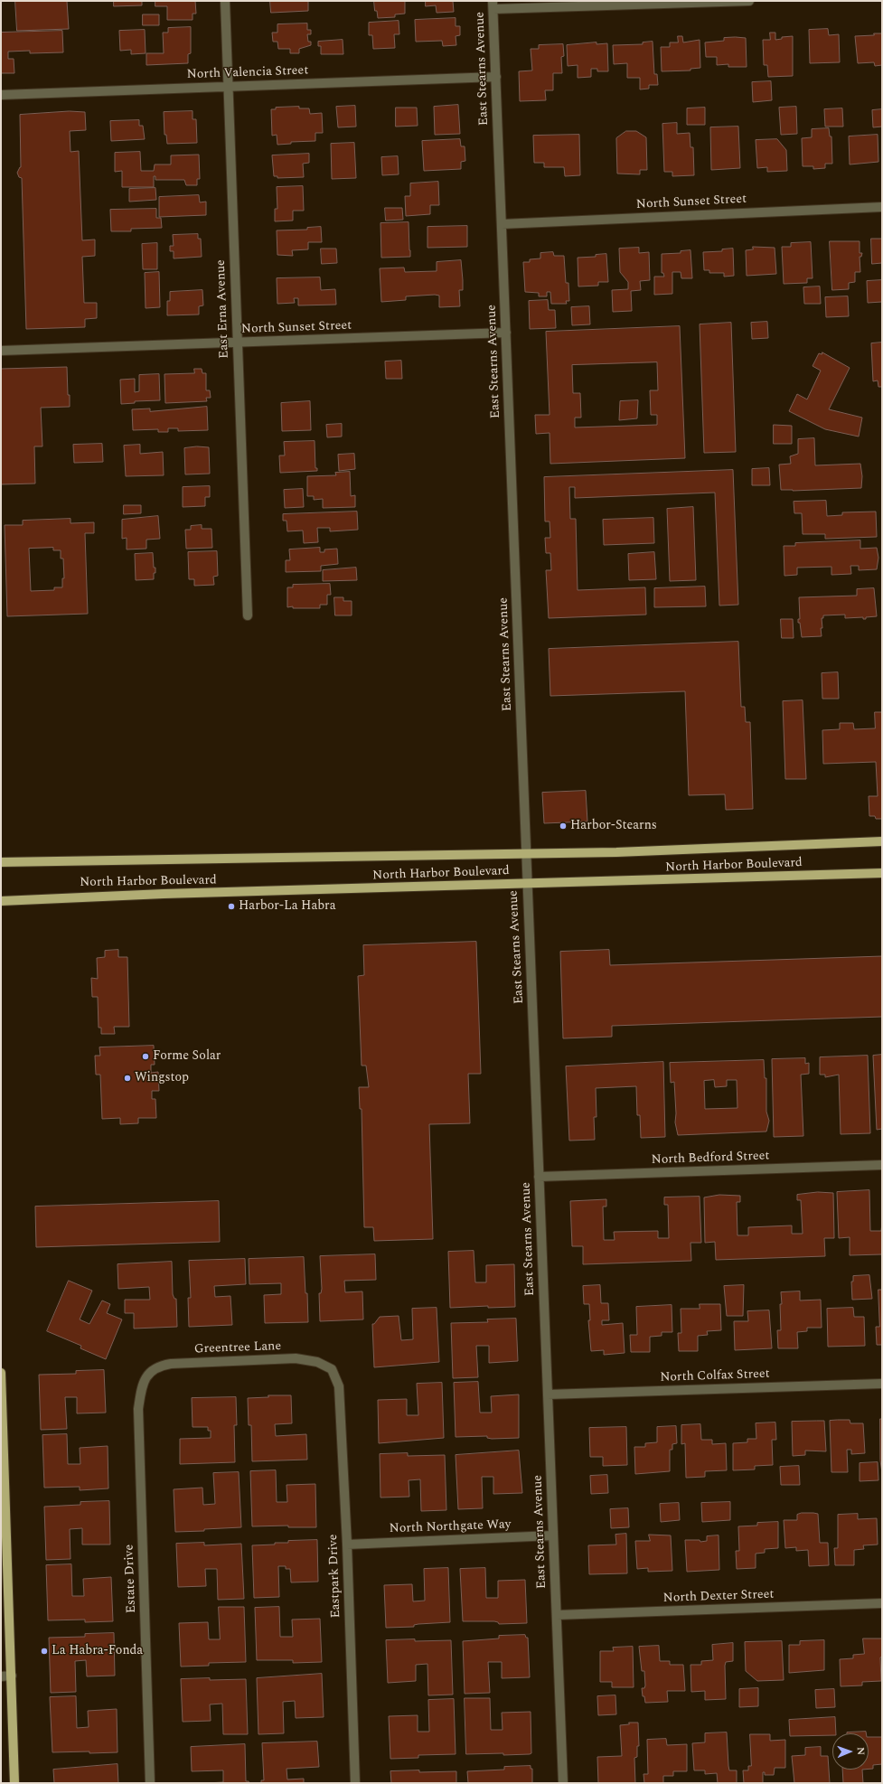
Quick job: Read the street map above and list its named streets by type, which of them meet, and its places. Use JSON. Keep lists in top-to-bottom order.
{
  "streets": {
    "main road": ["North Harbor Boulevard"],
    "street": [
      "East Stearns Avenue",
      "North Valencia Street",
      "North Sunset Street",
      "East Erna Avenue",
      "North Bedford Street",
      "Greentree Lane",
      "North Colfax Street",
      "North Northgate Way",
      "Eastpark Drive",
      "Estate Drive",
      "North Dexter Street"
    ]
  },
  "crossings": [
    ["East Stearns Avenue", "North Valencia Street"],
    ["East Stearns Avenue", "North Sunset Street"],
    ["East Stearns Avenue", "North Harbor Boulevard"],
    ["East Stearns Avenue", "North Bedford Street"],
    ["East Stearns Avenue", "North Colfax Street"],
    ["East Stearns Avenue", "North Northgate Way"],
    ["East Stearns Avenue", "North Dexter Street"],
    ["North Valencia Street", "East Erna Avenue"],
    ["North Sunset Street", "East Erna Avenue"],
    ["Greentree Lane", "Eastpark Drive"],
    ["Greentree Lane", "Estate Drive"],
    ["North Northgate Way", "Eastpark Drive"]
  ],
  "places": [
    "Harbor-Stearns",
    "Harbor-La Habra",
    "Forme Solar",
    "Wingstop",
    "La Habra-Fonda"
  ],
  "north": "right"
}
